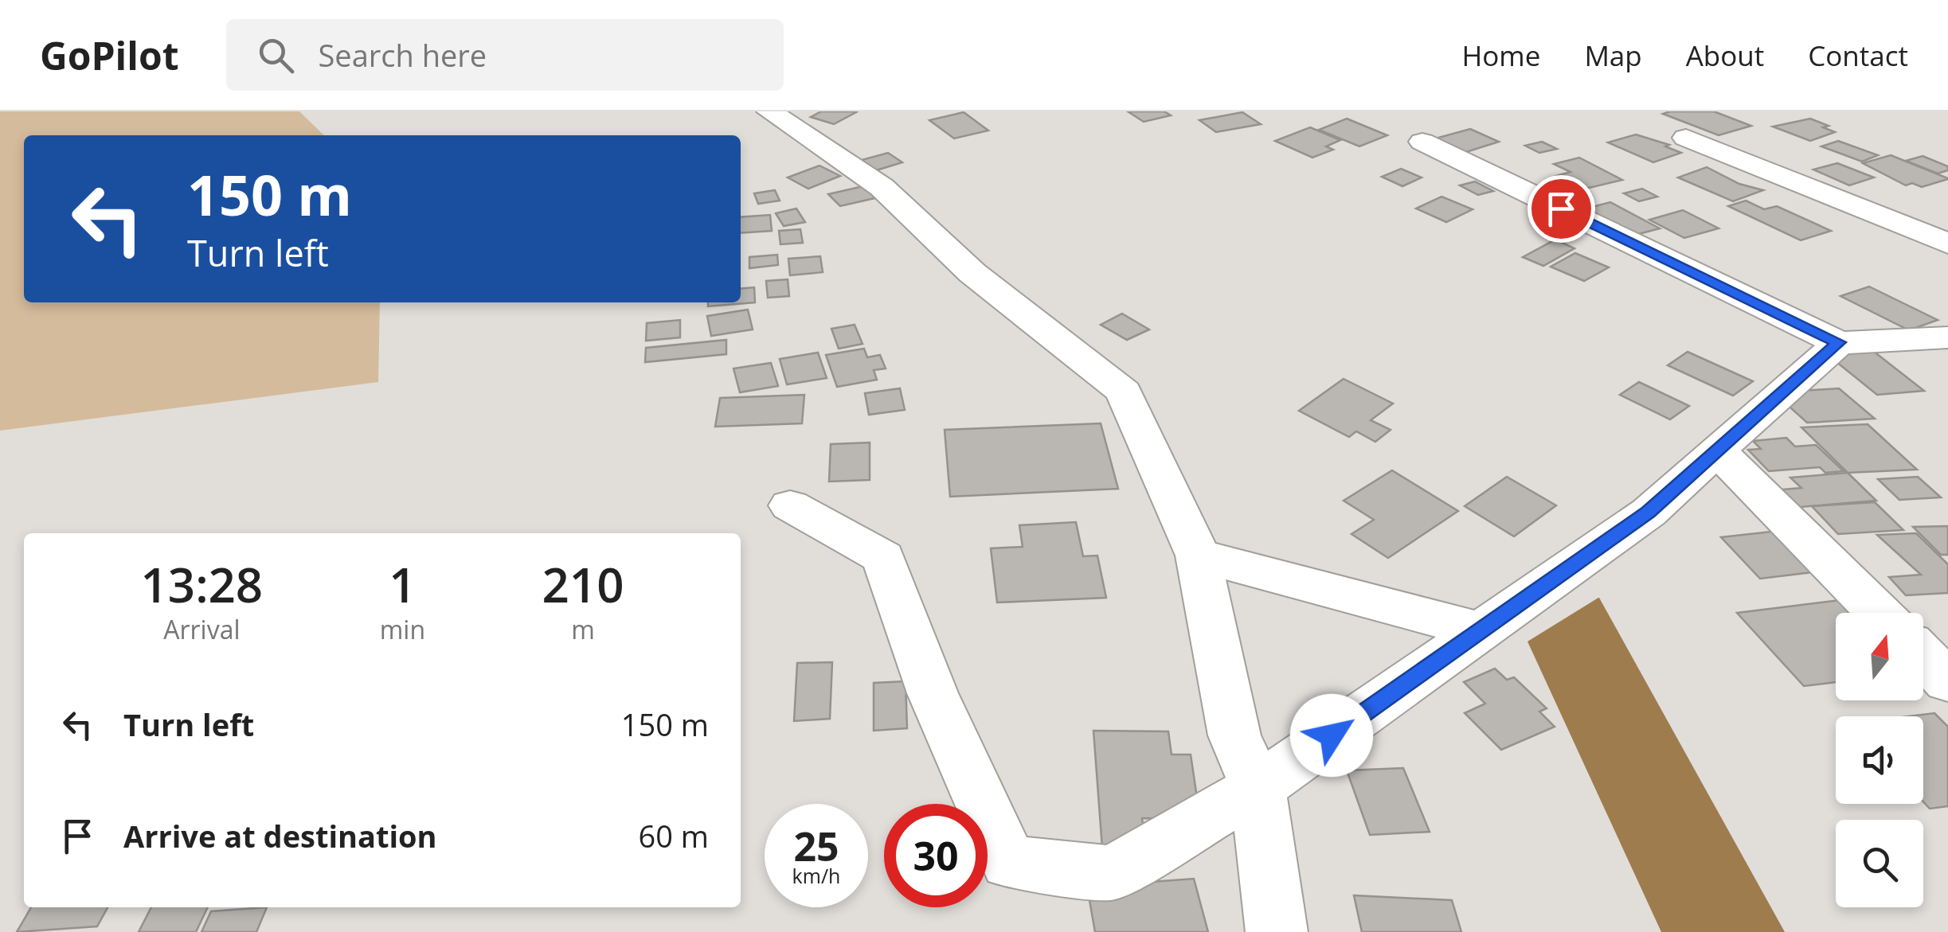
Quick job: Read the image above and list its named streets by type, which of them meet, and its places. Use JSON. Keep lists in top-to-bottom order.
{
  "north": "top",
  "page": {
    "header": "GoPilot",
    "search": "Search here",
    "nav": [
      "Home",
      "Map",
      "About",
      "Contact"
    ],
    "turn": ["150 m", "Turn left"],
    "eta": [
      "13:28",
      "Arrival",
      "1",
      "min",
      "210",
      "m"
    ],
    "list": [
      {
        "name": "Turn left",
        "value": "150 m"
      },
      {
        "name": "Arrive at destination",
        "value": "60 m"
      }
    ],
    "speed": "25 km/h",
    "limit": "30"
  }
}
